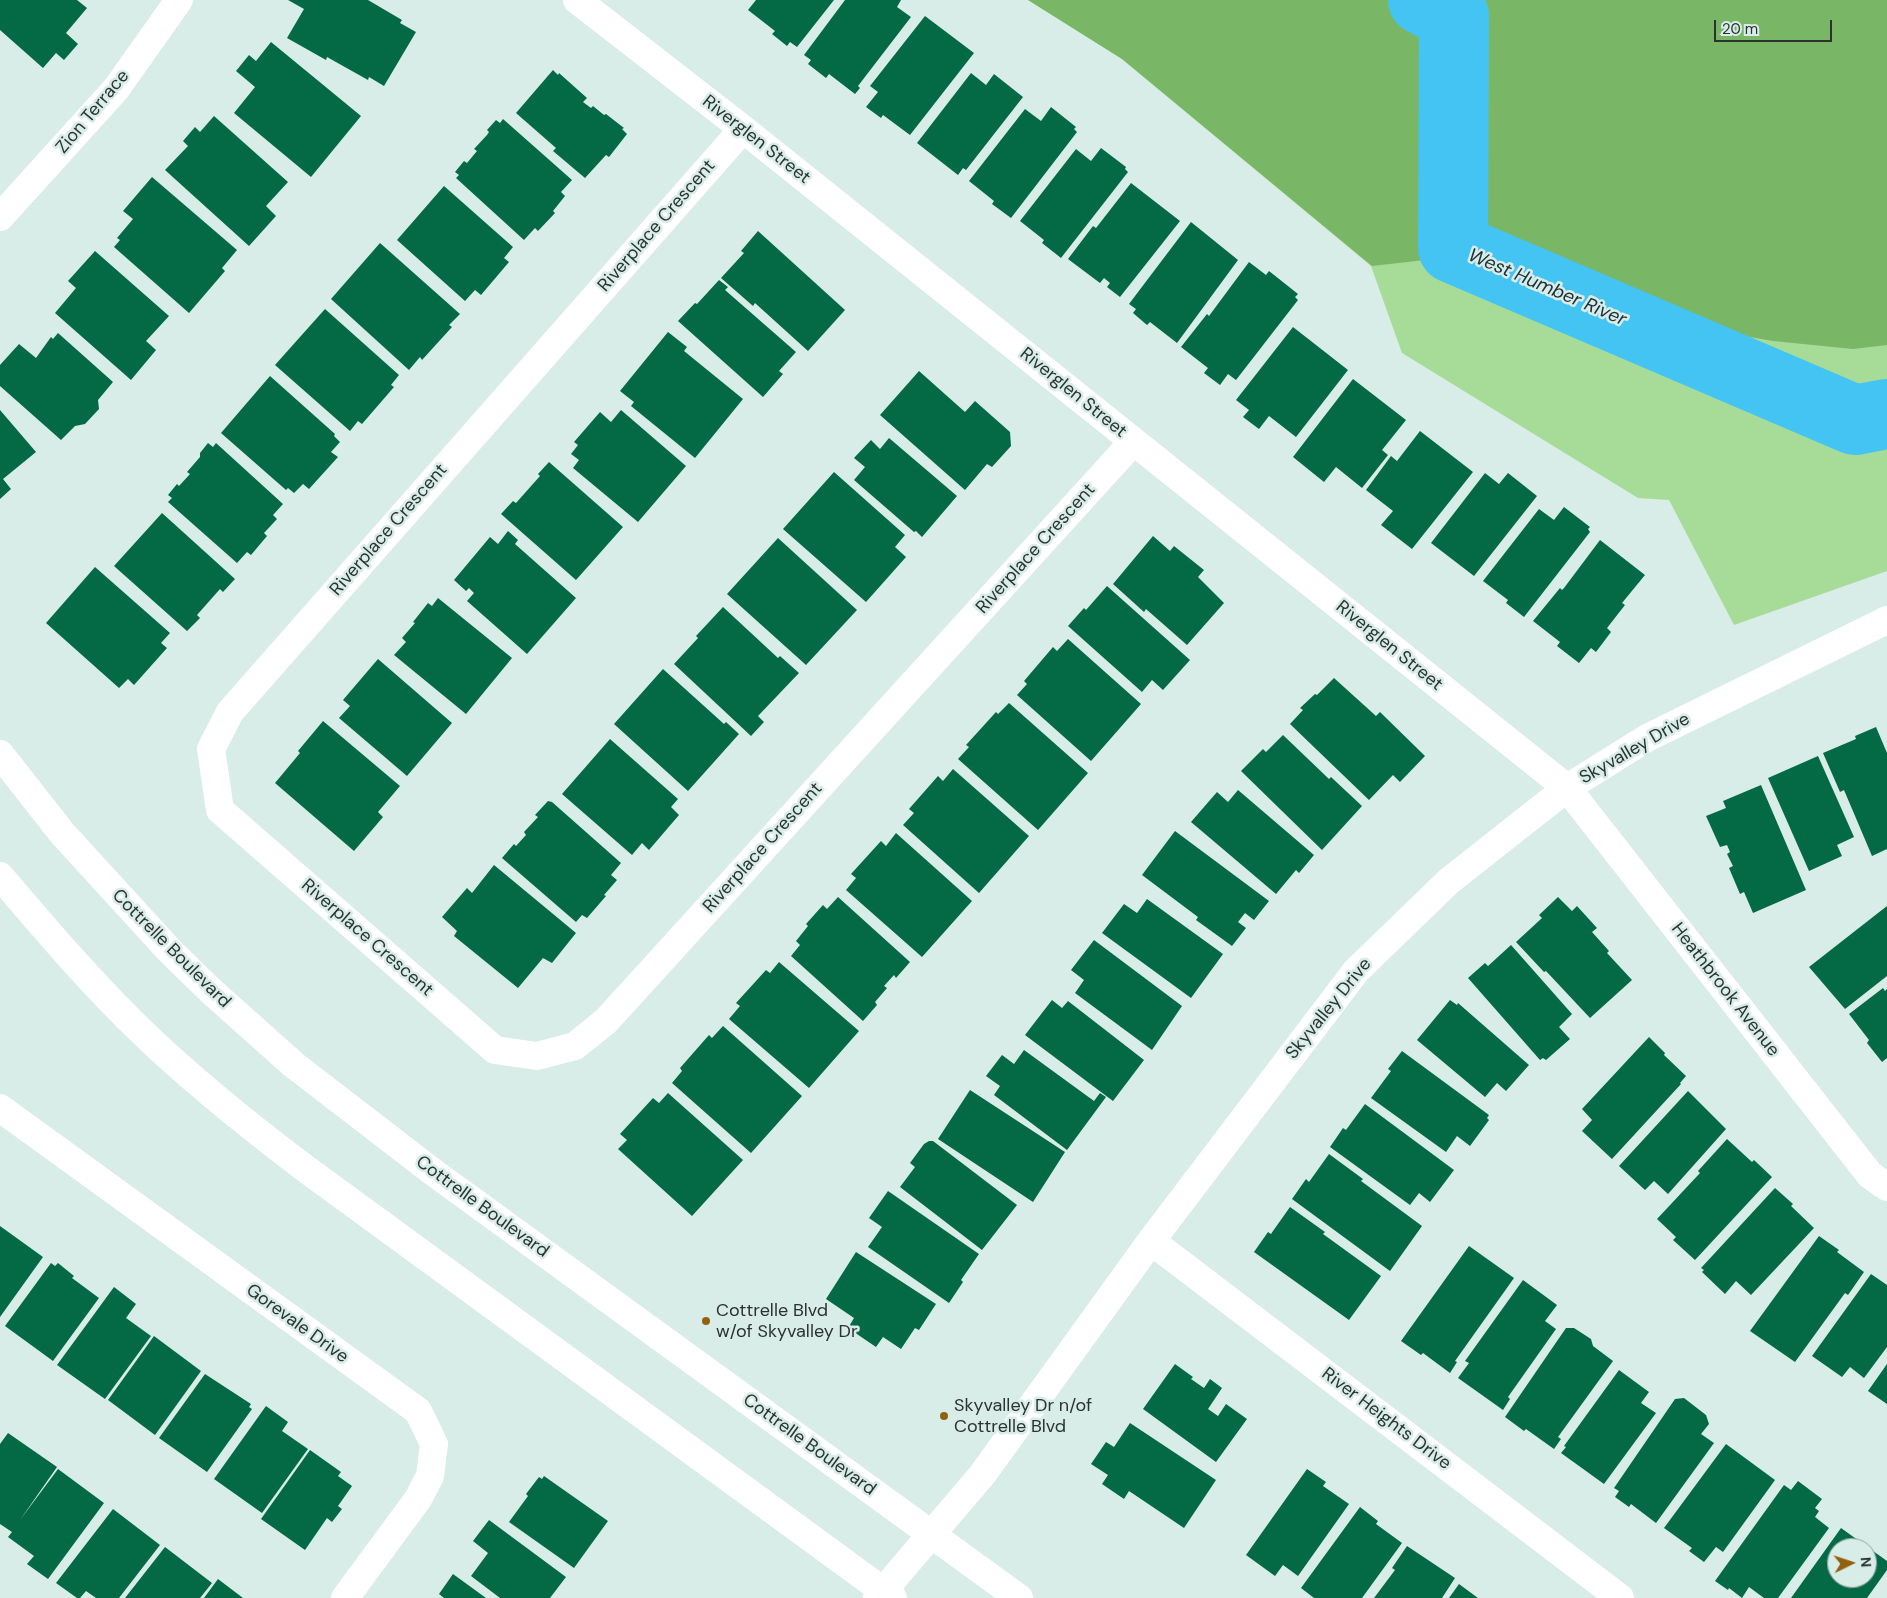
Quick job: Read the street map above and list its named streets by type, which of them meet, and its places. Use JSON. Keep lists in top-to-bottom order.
{
  "streets": {
    "street": [
      "Zion Terrace",
      "Riverglen Street",
      "Riverplace Crescent",
      "Skyvalley Drive",
      "Cottrelle Boulevard",
      "Heathbrook Avenue",
      "Gorevale Drive",
      "River Heights Drive"
    ]
  },
  "crossings": [
    ["Riverglen Street", "Riverplace Crescent"],
    ["Riverglen Street", "Skyvalley Drive"],
    ["Riverglen Street", "Heathbrook Avenue"],
    ["Skyvalley Drive", "Cottrelle Boulevard"],
    ["Skyvalley Drive", "Heathbrook Avenue"],
    ["Skyvalley Drive", "River Heights Drive"]
  ],
  "water": ["West Humber River"],
  "places": ["Cottrelle Blvd w/of Skyvalley Dr", "Skyvalley Dr n/of Cottrelle Blvd"],
  "scale_bar": "20 m",
  "north": "right"
}
